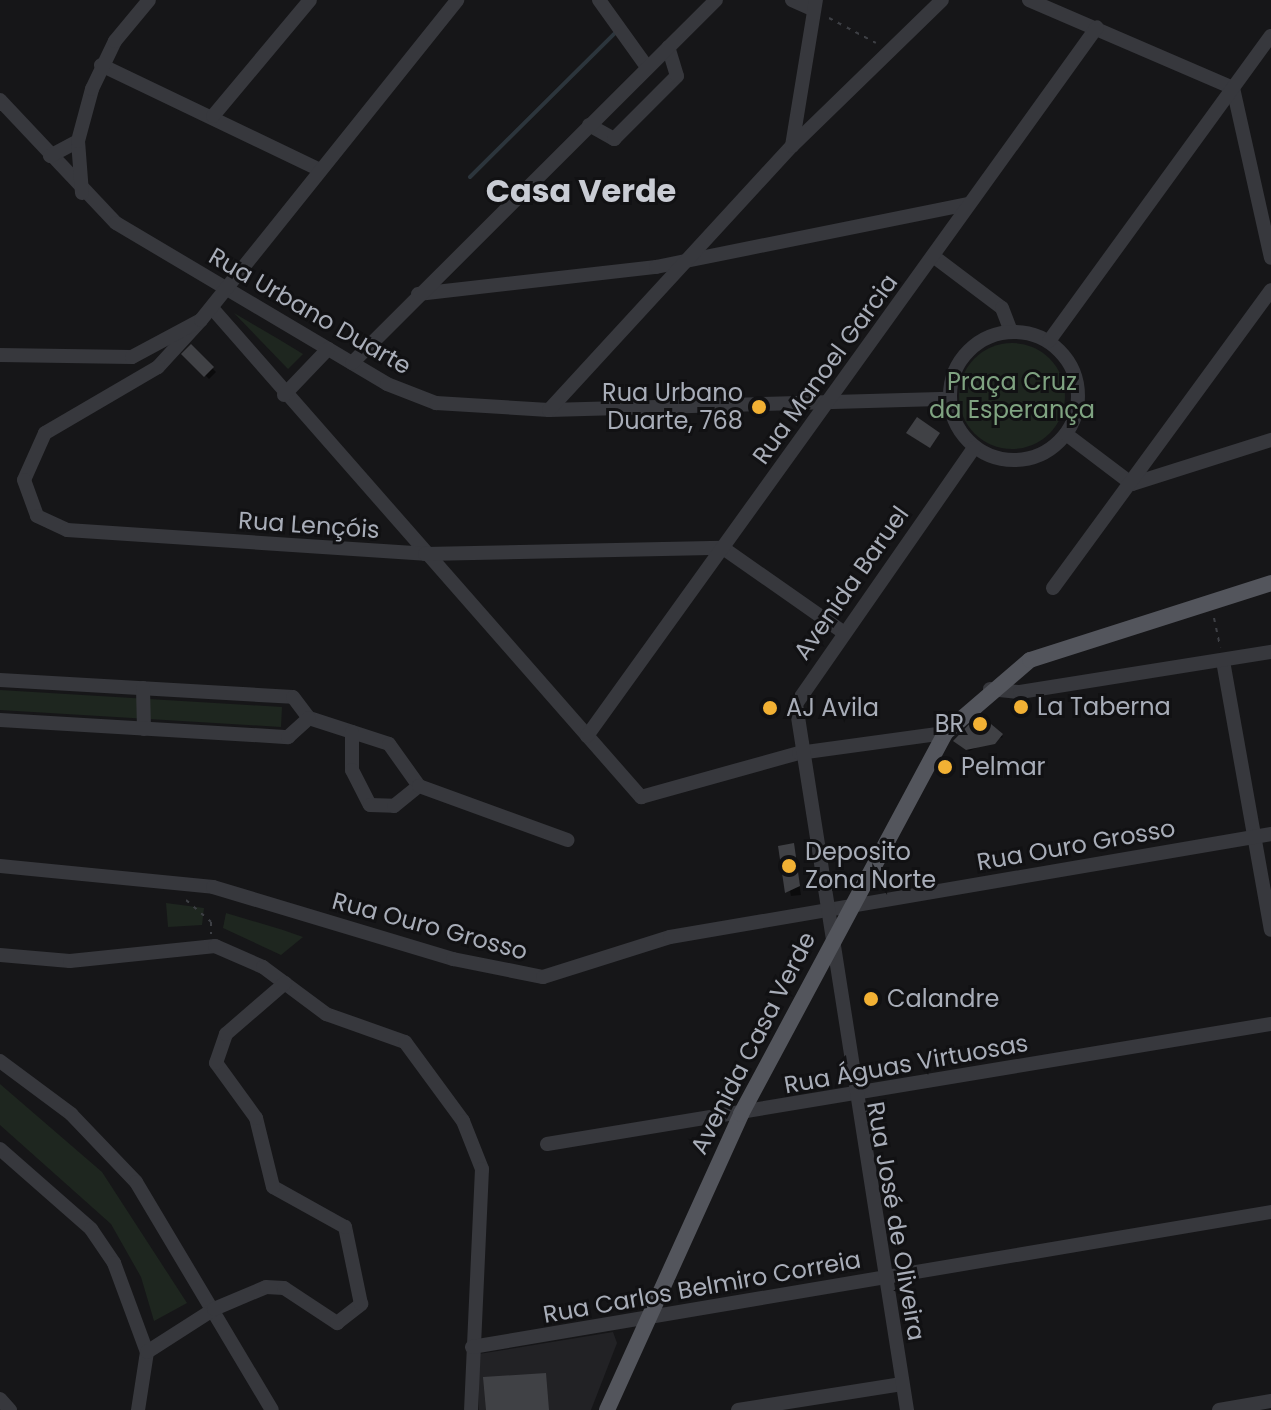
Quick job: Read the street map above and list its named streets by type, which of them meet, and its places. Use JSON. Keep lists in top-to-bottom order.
{
  "streets": {
    "main road": ["Avenida Casa Verde"],
    "street": [
      "Rua Urbano Duarte",
      "Rua Manoel Garcia",
      "Rua Lençóis",
      "Avenida Baruel",
      "Rua Ouro Grosso",
      "Rua Águas Virtuosas",
      "Rua José de Oliveira",
      "Rua Carlos Belmiro Correia"
    ]
  },
  "crossings": [
    ["Rua Urbano Duarte", "Rua Manoel Garcia"],
    ["Rua Urbano Duarte", "Rua Lençóis"],
    ["Rua Urbano Duarte", "Avenida Baruel"],
    ["Rua Manoel Garcia", "Rua Lençóis"],
    ["Avenida Baruel", "Rua Ouro Grosso"],
    ["Avenida Baruel", "Avenida Casa Verde"],
    ["Avenida Baruel", "Rua José de Oliveira"],
    ["Rua Ouro Grosso", "Avenida Casa Verde"],
    ["Avenida Casa Verde", "Rua Águas Virtuosas"],
    ["Avenida Casa Verde", "Rua José de Oliveira"],
    ["Avenida Casa Verde", "Rua Carlos Belmiro Correia"],
    ["Rua Águas Virtuosas", "Rua José de Oliveira"],
    ["Rua José de Oliveira", "Rua Carlos Belmiro Correia"]
  ],
  "districts": ["Casa Verde"],
  "parks": ["Praça Cruz da Esperança"],
  "places": [
    "Rua Urbano Duarte, 768",
    "La Taberna",
    "AJ Avila",
    "BR",
    "Pelmar",
    "Deposito Zona Norte",
    "Calandre"
  ]
}
